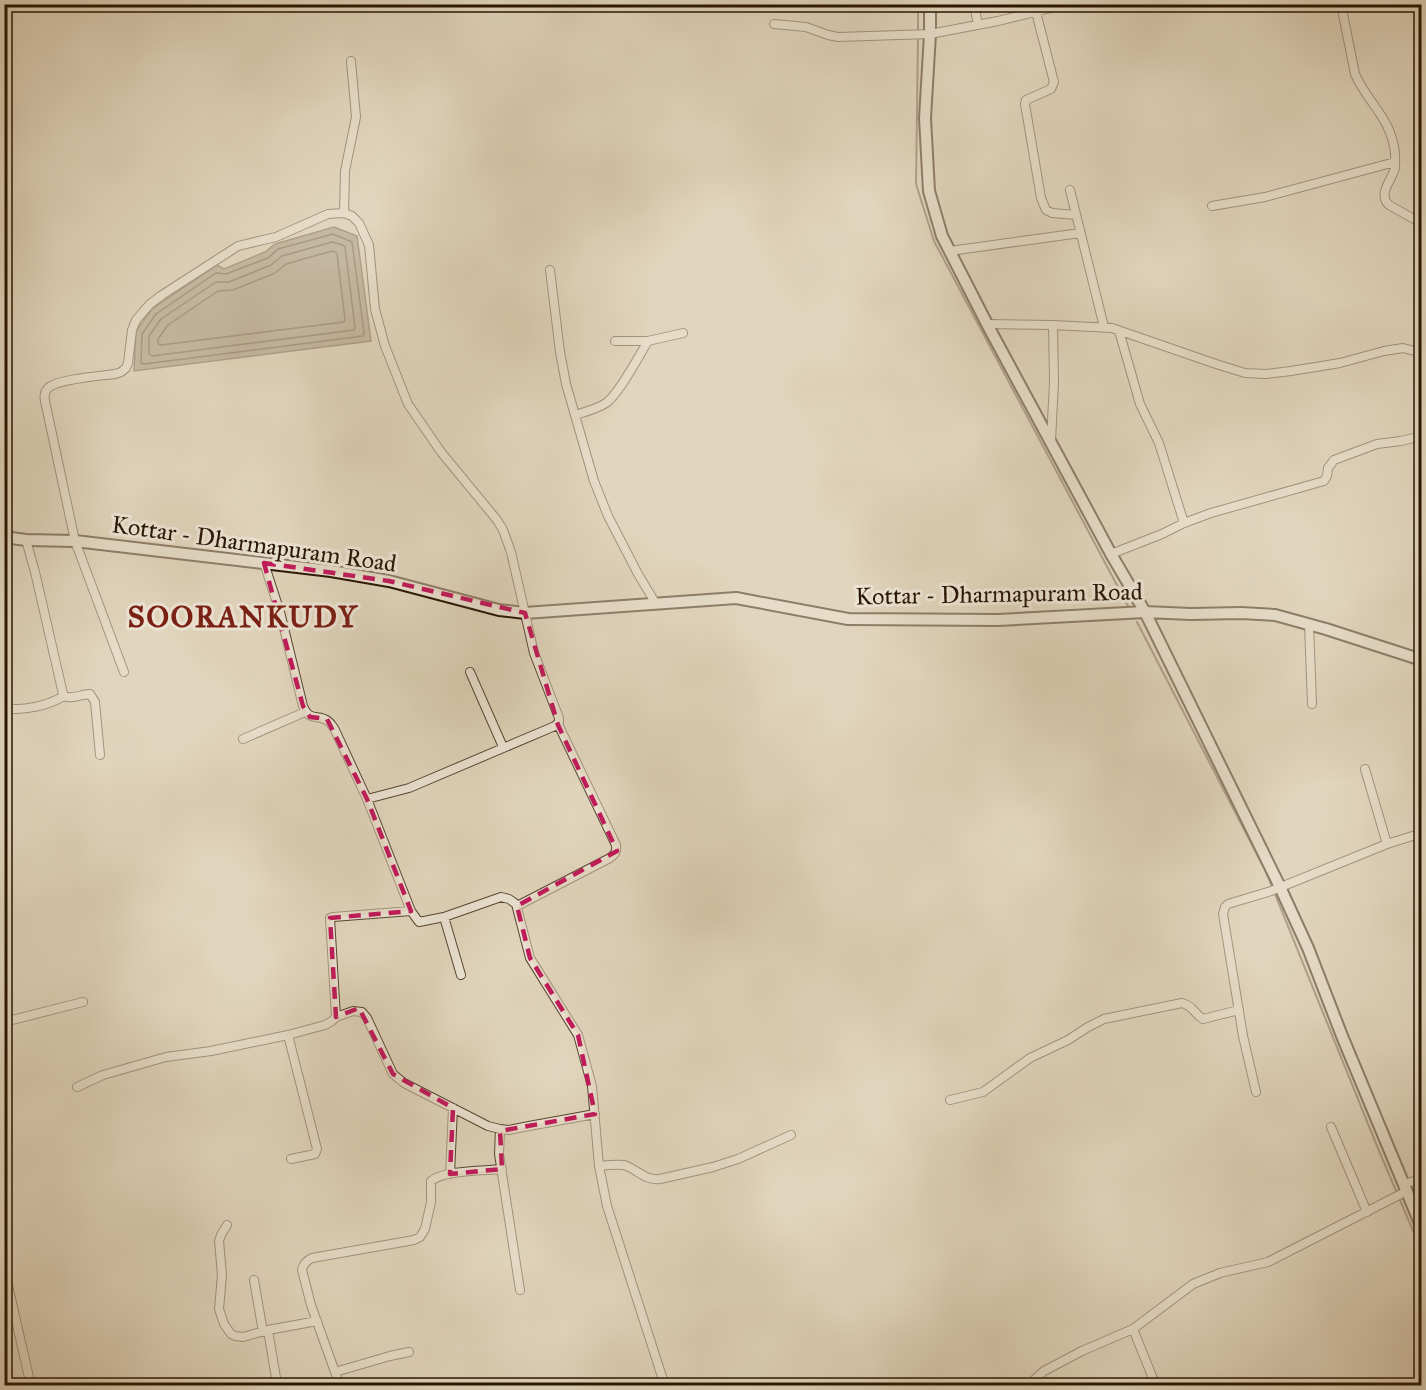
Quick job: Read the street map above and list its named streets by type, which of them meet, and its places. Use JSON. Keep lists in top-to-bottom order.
{
  "streets": {
    "main road": ["Kottar - Dharmapuram Road"]
  },
  "districts": ["SOORANKUDY"]
}
